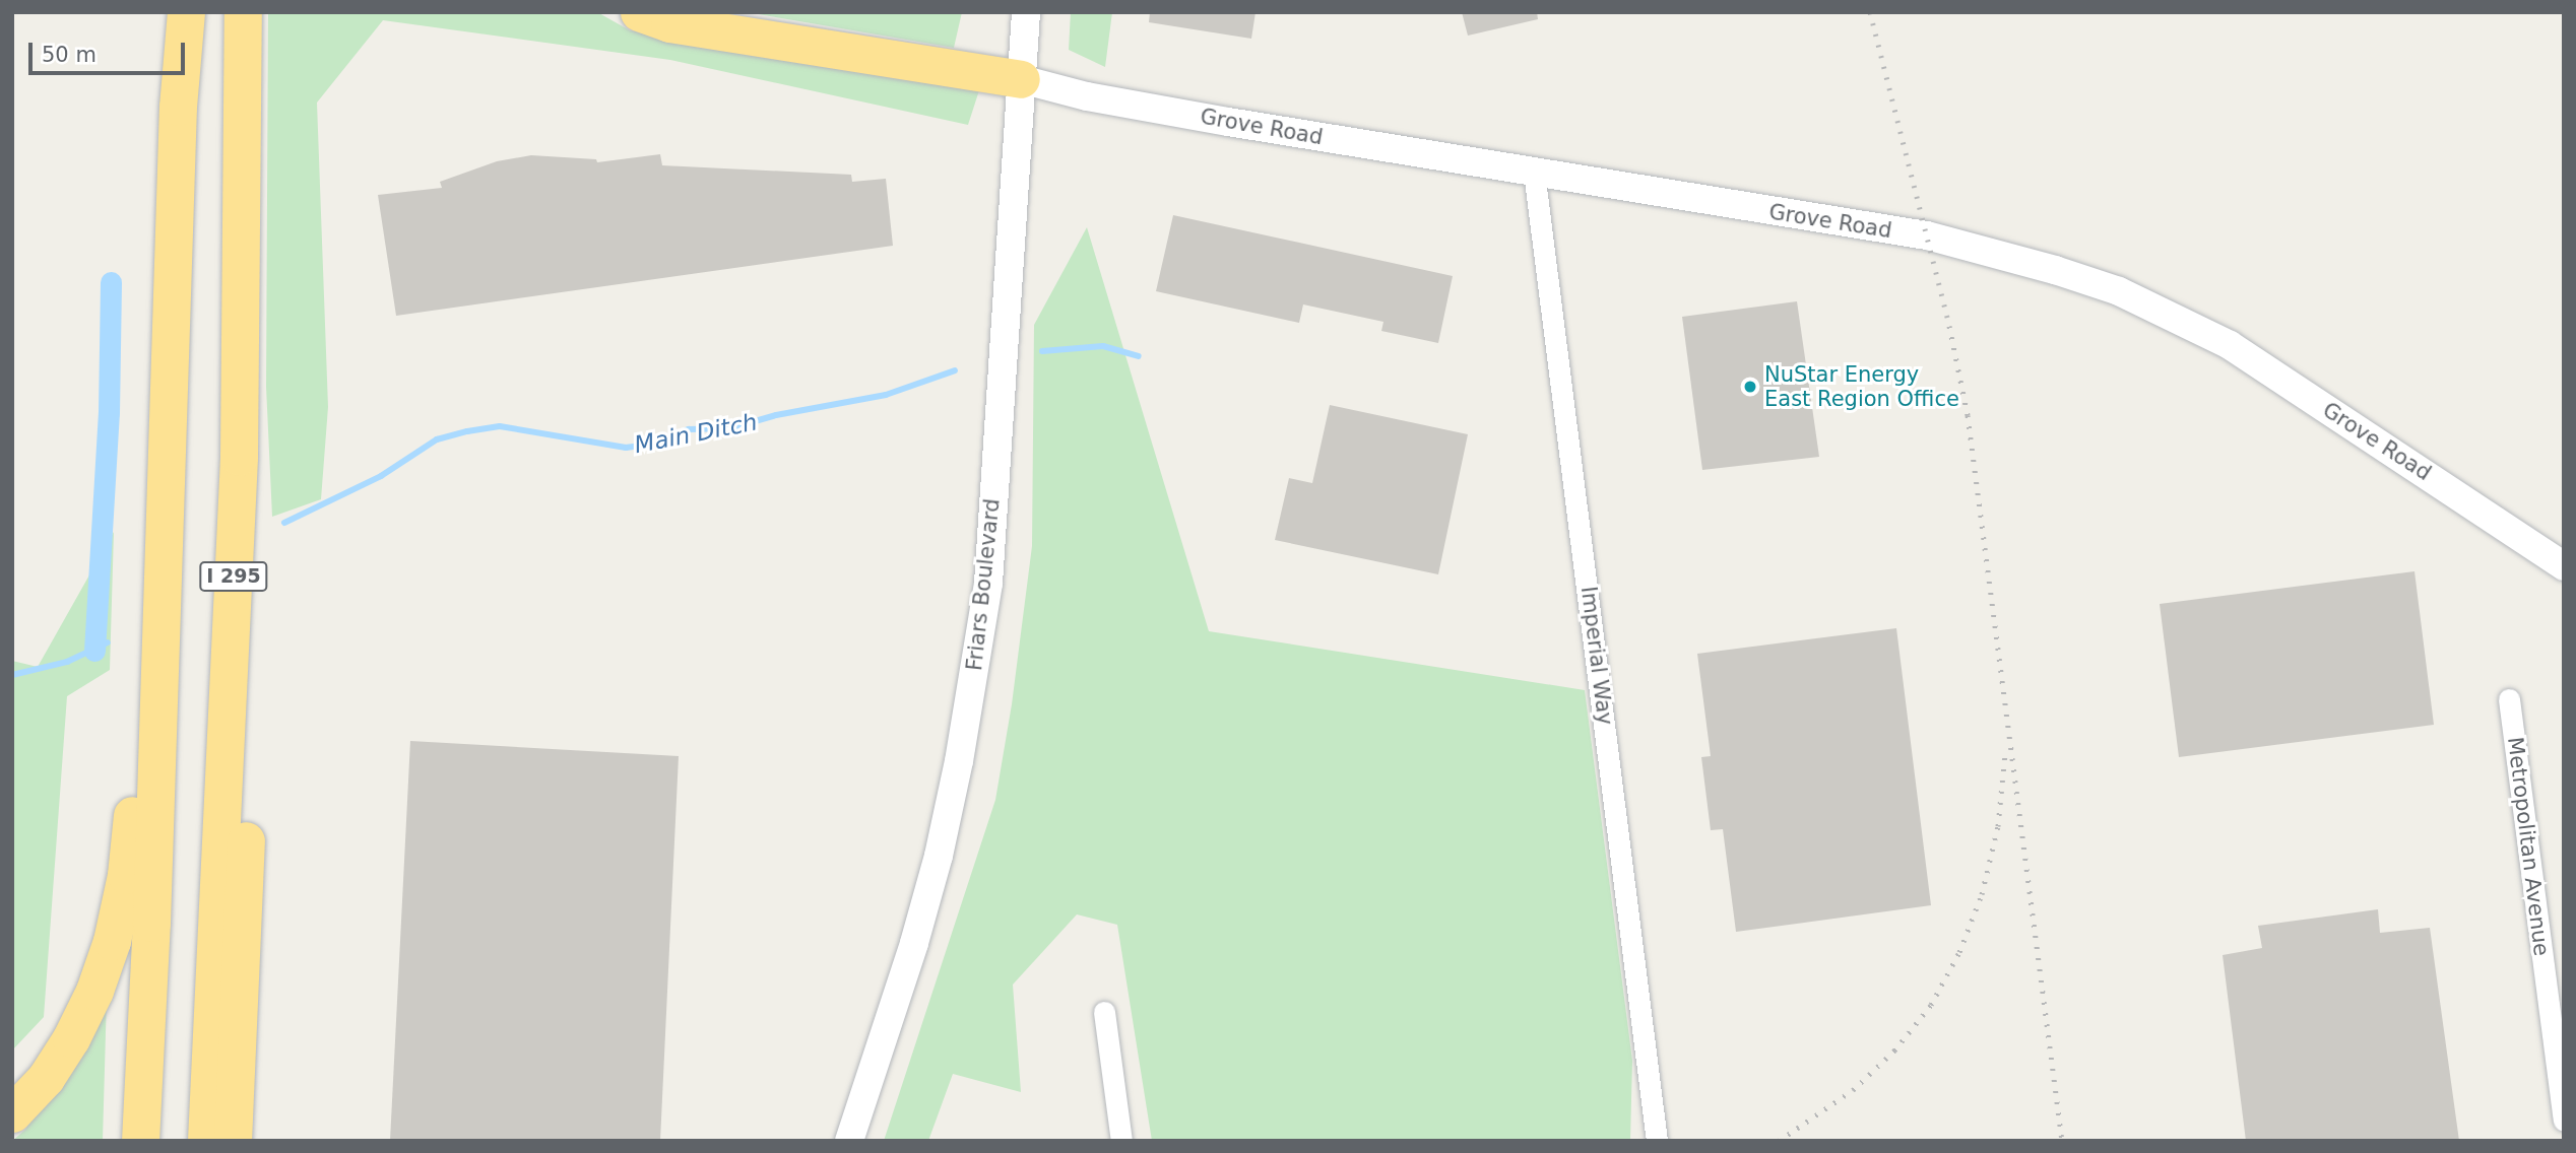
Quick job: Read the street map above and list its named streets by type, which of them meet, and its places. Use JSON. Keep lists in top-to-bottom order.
{
  "streets": {
    "highway": ["I 295"],
    "main road": ["Grove Road", "Friars Boulevard"],
    "street": ["Imperial Way", "Metropolitan Avenue"]
  },
  "crossings": [
    ["Grove Road", "Friars Boulevard"],
    ["Grove Road", "Imperial Way"]
  ],
  "water": ["Main Ditch"],
  "places": ["NuStar Energy East Region Office"],
  "scale_bar": "50 m"
}
